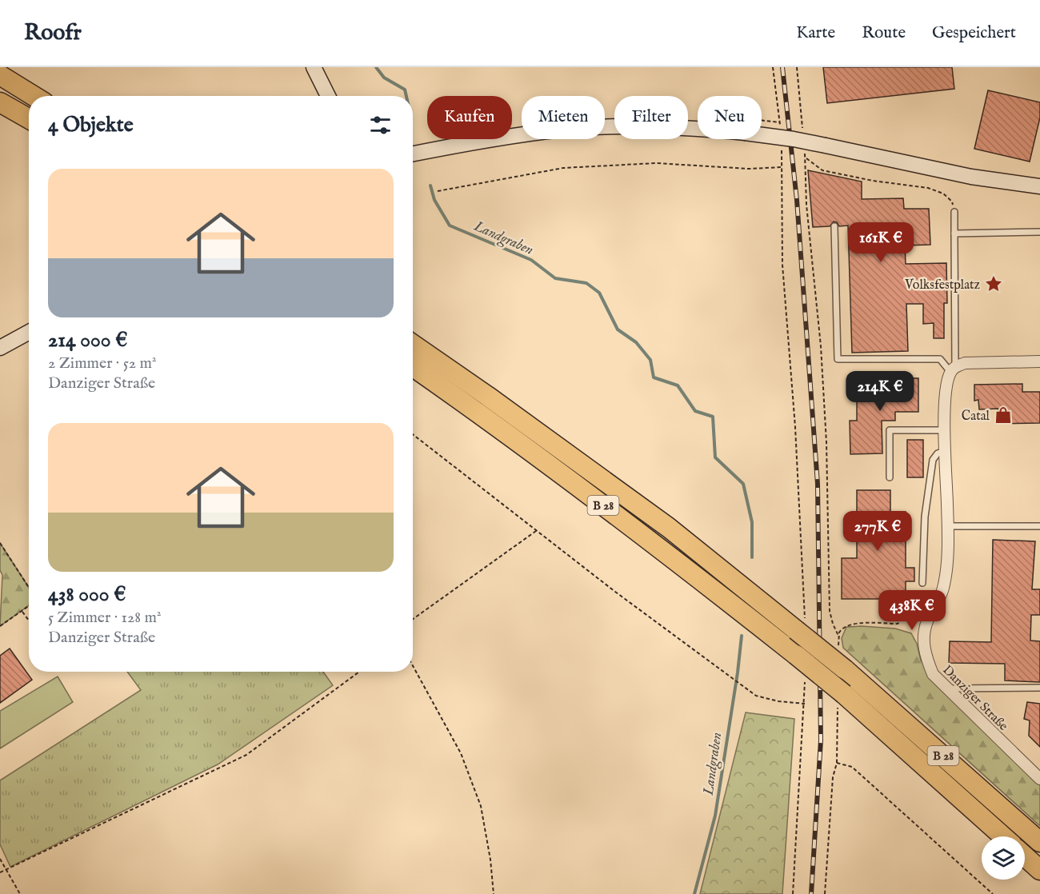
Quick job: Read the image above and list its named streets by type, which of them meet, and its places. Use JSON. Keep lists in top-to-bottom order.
{
  "streets": {
    "highway": ["B 28"],
    "street": ["Danziger Straße"]
  },
  "water": ["Landgraben"],
  "places": {
    "place": ["Volksfestplatz"],
    "shop": ["Catal"]
  },
  "page": {
    "header": "Roofr",
    "nav": ["Karte", "Route", "Gespeichert"],
    "chip": [
      "Kaufen",
      "Mieten",
      "Filter",
      "Neu"
    ],
    "heading": "4 Objekte",
    "list": [
      {
        "name": "214 000 €",
        "note": "2 Zimmer · 52 m² · Danziger Straße"
      },
      {
        "name": "438 000 €",
        "note": "5 Zimmer · 128 m² · Danziger Straße"
      }
    ],
    "price": [
      "161K €",
      "214K €",
      "277K €",
      "438K €"
    ]
  }
}
